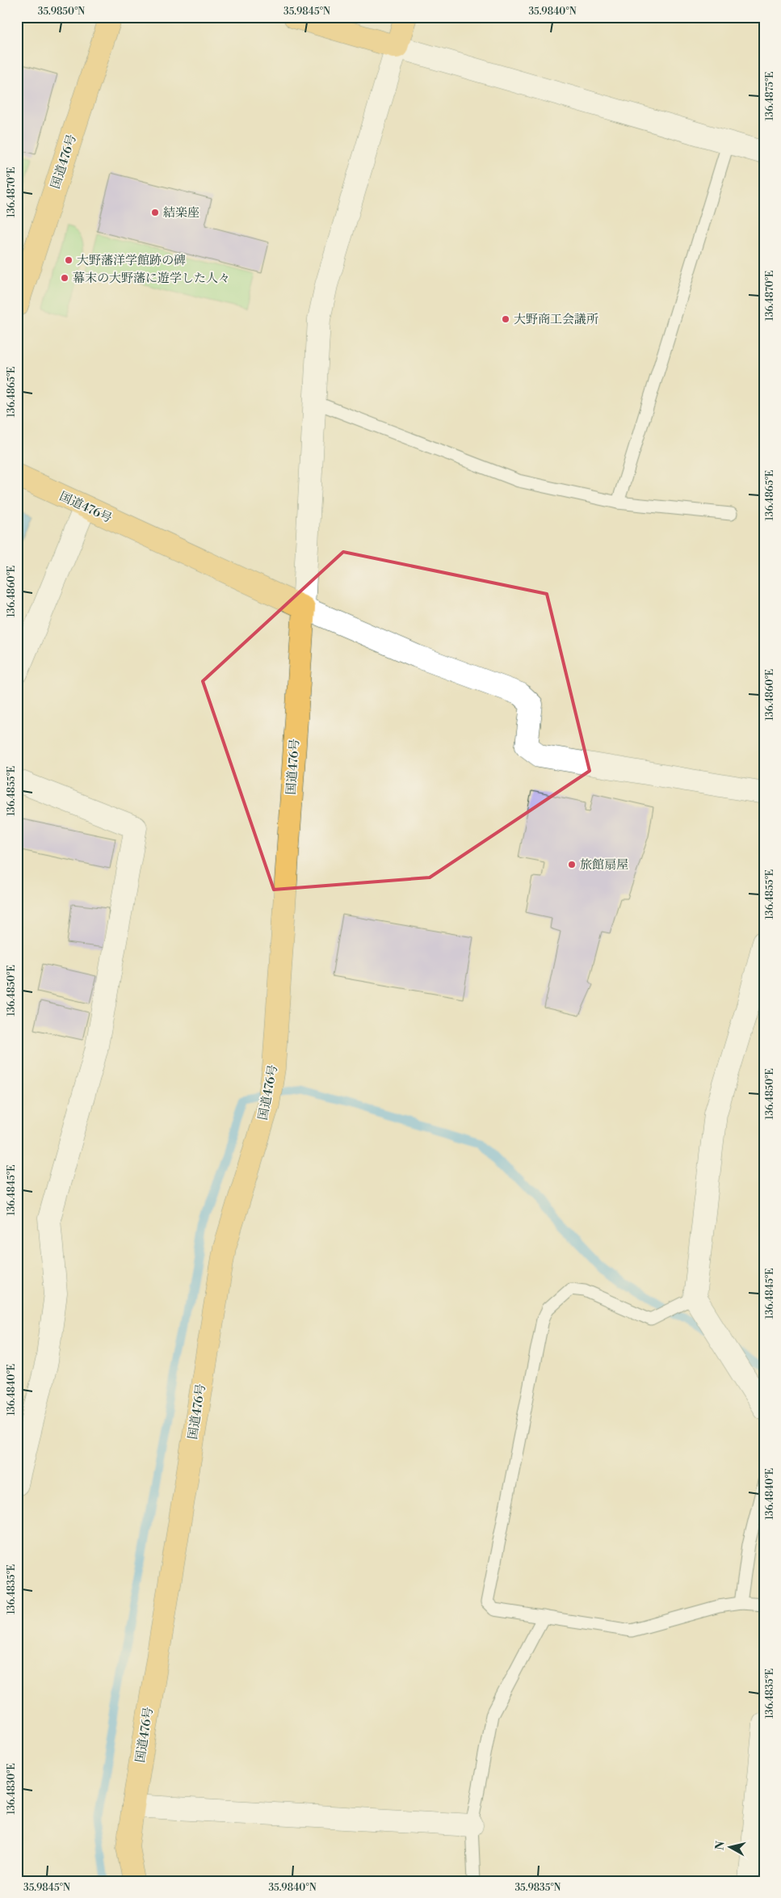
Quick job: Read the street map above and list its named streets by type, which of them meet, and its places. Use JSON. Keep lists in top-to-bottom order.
{
  "streets": {
    "highway": ["国道476号"]
  },
  "places": [
    "結楽座",
    "大野藩洋学館跡の碑",
    "幕末の大野藩に遊学した人々",
    "大野商工会議所",
    "旅館扇屋"
  ],
  "north": "left",
  "coordinates": [
    "35.9850°N",
    "35.9845°N",
    "35.9840°N",
    "136.4875°E",
    "136.4870°E",
    "136.4865°E",
    "136.4860°E",
    "136.4855°E",
    "136.4850°E",
    "136.4845°E",
    "136.4840°E",
    "136.4835°E",
    "136.4830°E",
    "35.9835°N"
  ]
}
